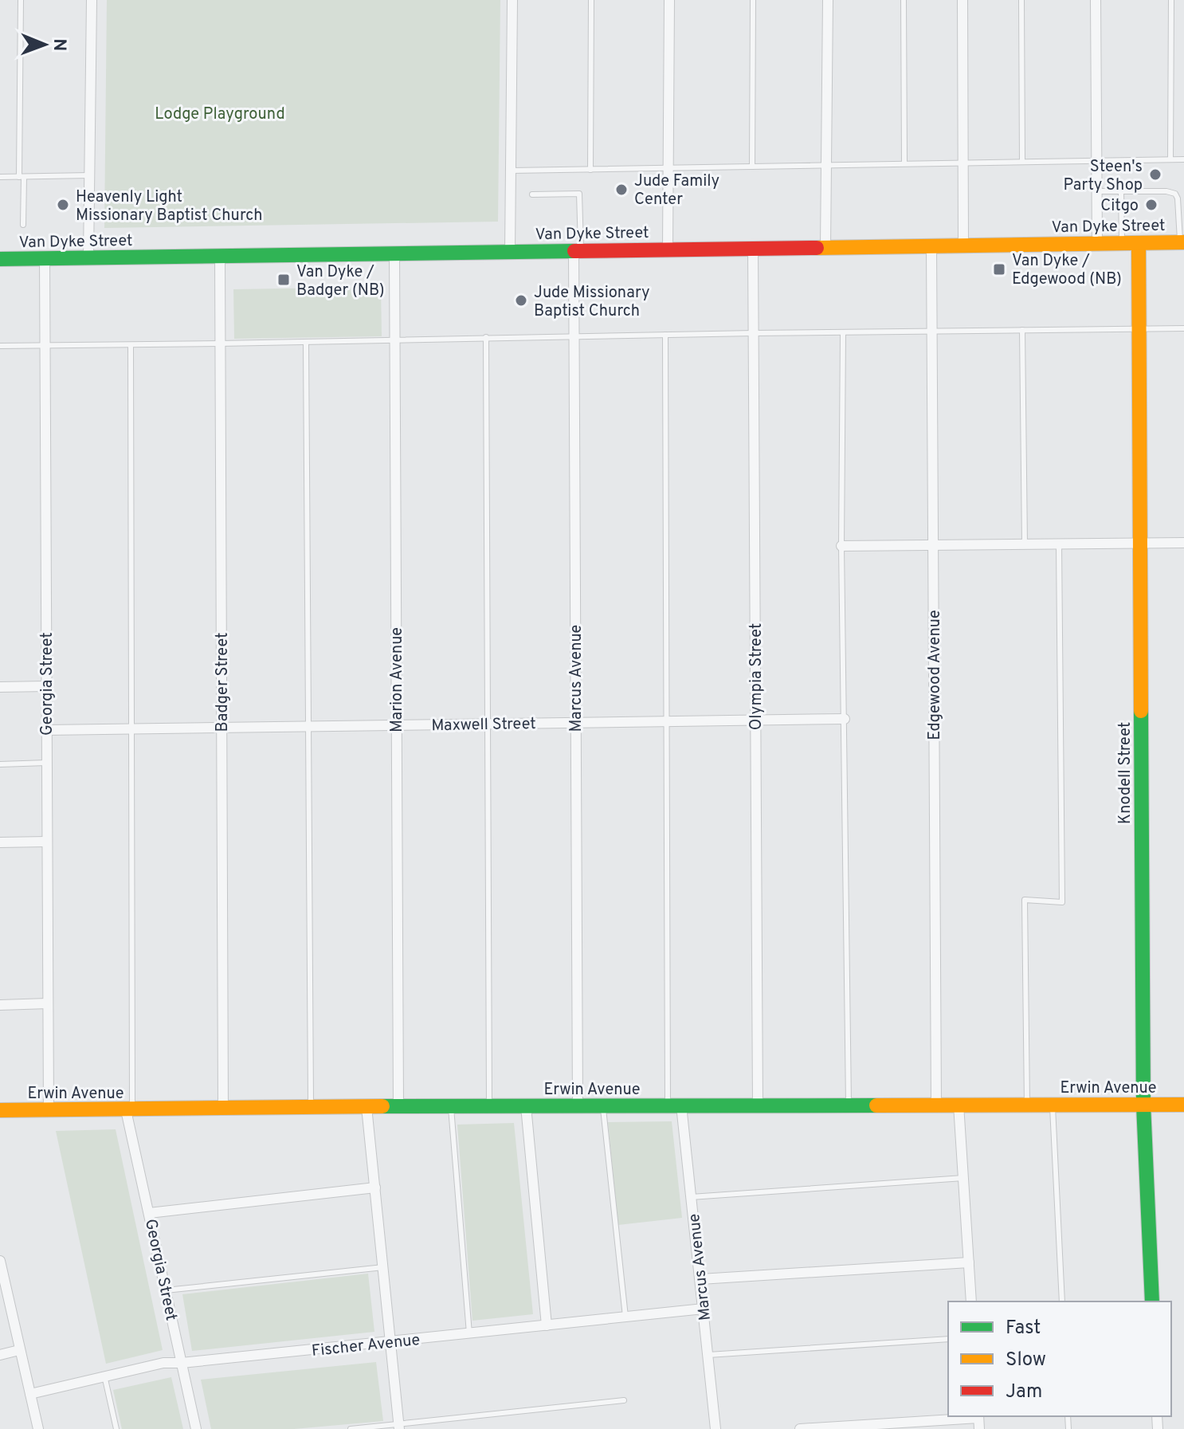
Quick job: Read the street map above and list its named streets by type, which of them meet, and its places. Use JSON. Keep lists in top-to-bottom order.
{
  "streets": {
    "street": [
      "Van Dyke Street",
      "Edgewood Avenue",
      "Olympia Street",
      "Marcus Avenue",
      "Marion Avenue",
      "Badger Street",
      "Georgia Street",
      "Maxwell Street",
      "Knodell Street",
      "Erwin Avenue",
      "Fischer Avenue"
    ]
  },
  "crossings": [
    ["Van Dyke Street", "Edgewood Avenue"],
    ["Van Dyke Street", "Olympia Street"],
    ["Van Dyke Street", "Marcus Avenue"],
    ["Van Dyke Street", "Marion Avenue"],
    ["Van Dyke Street", "Badger Street"],
    ["Van Dyke Street", "Georgia Street"],
    ["Van Dyke Street", "Knodell Street"],
    ["Edgewood Avenue", "Erwin Avenue"],
    ["Olympia Street", "Maxwell Street"],
    ["Olympia Street", "Erwin Avenue"],
    ["Marcus Avenue", "Maxwell Street"],
    ["Marcus Avenue", "Erwin Avenue"],
    ["Marcus Avenue", "Fischer Avenue"],
    ["Marion Avenue", "Maxwell Street"],
    ["Marion Avenue", "Erwin Avenue"],
    ["Badger Street", "Maxwell Street"],
    ["Badger Street", "Erwin Avenue"],
    ["Georgia Street", "Maxwell Street"],
    ["Georgia Street", "Erwin Avenue"],
    ["Georgia Street", "Fischer Avenue"],
    ["Knodell Street", "Erwin Avenue"]
  ],
  "parks": ["Lodge Playground"],
  "places": {
    "other": [
      "Steen's Party Shop",
      "Jude Family Center",
      "Heavenly Light Missionary Baptist Church",
      "Citgo",
      "Jude Missionary Baptist Church"
    ],
    "transit": ["Van Dyke / Edgewood (NB)", "Van Dyke / Badger (NB)"]
  },
  "legend": ["Fast", "Slow", "Jam"],
  "north": "right"
}
